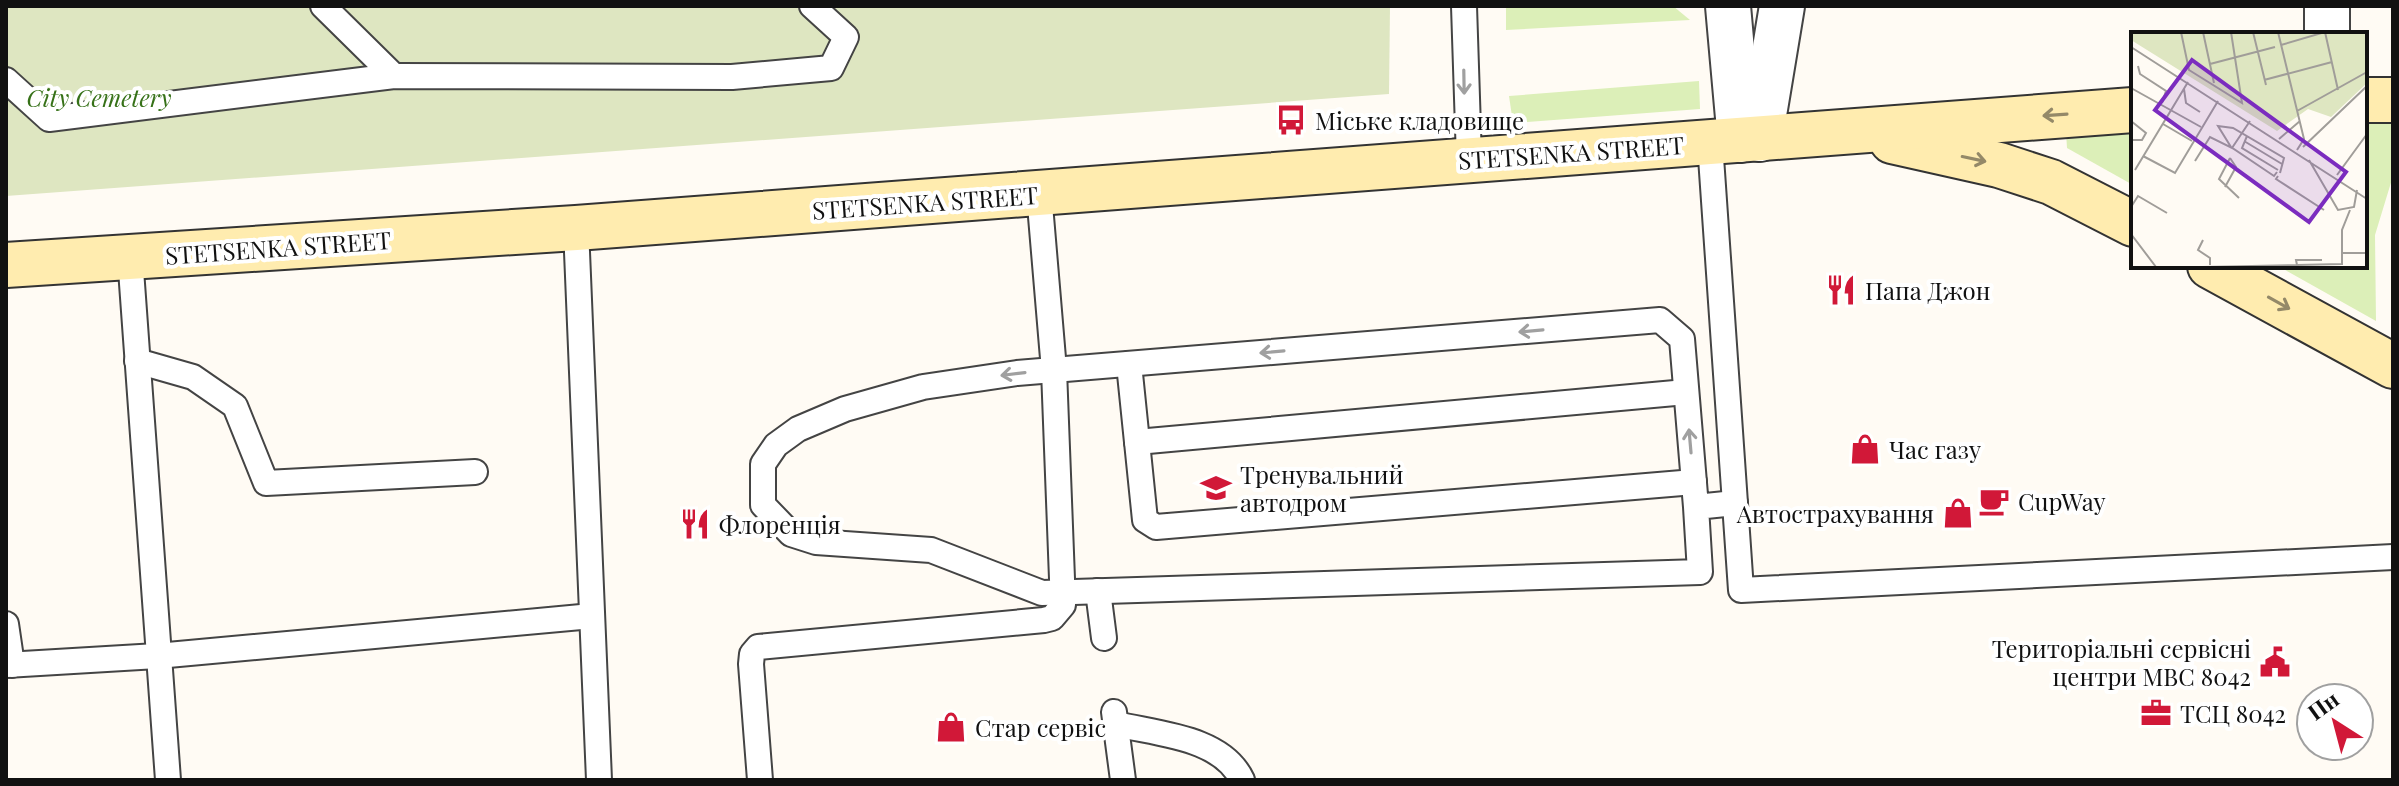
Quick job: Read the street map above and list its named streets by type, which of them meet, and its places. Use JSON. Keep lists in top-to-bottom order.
{
  "streets": {
    "main road": ["STETSENKA STREET"]
  },
  "parks": ["City Cemetery"],
  "places": {
    "bus stop": ["Міське кладовище"],
    "restaurant": ["Папа Джон", "Флоренція"],
    "shop": ["Час газу", "Автострахування", "Стар сервіс"],
    "school or university": ["Тренувальний автодром"],
    "cafe": ["CupWay"],
    "public building": ["Територіальні сервісні центри МВС 8042"],
    "office": ["ТСЦ 8042"]
  },
  "north": "top left"
}
